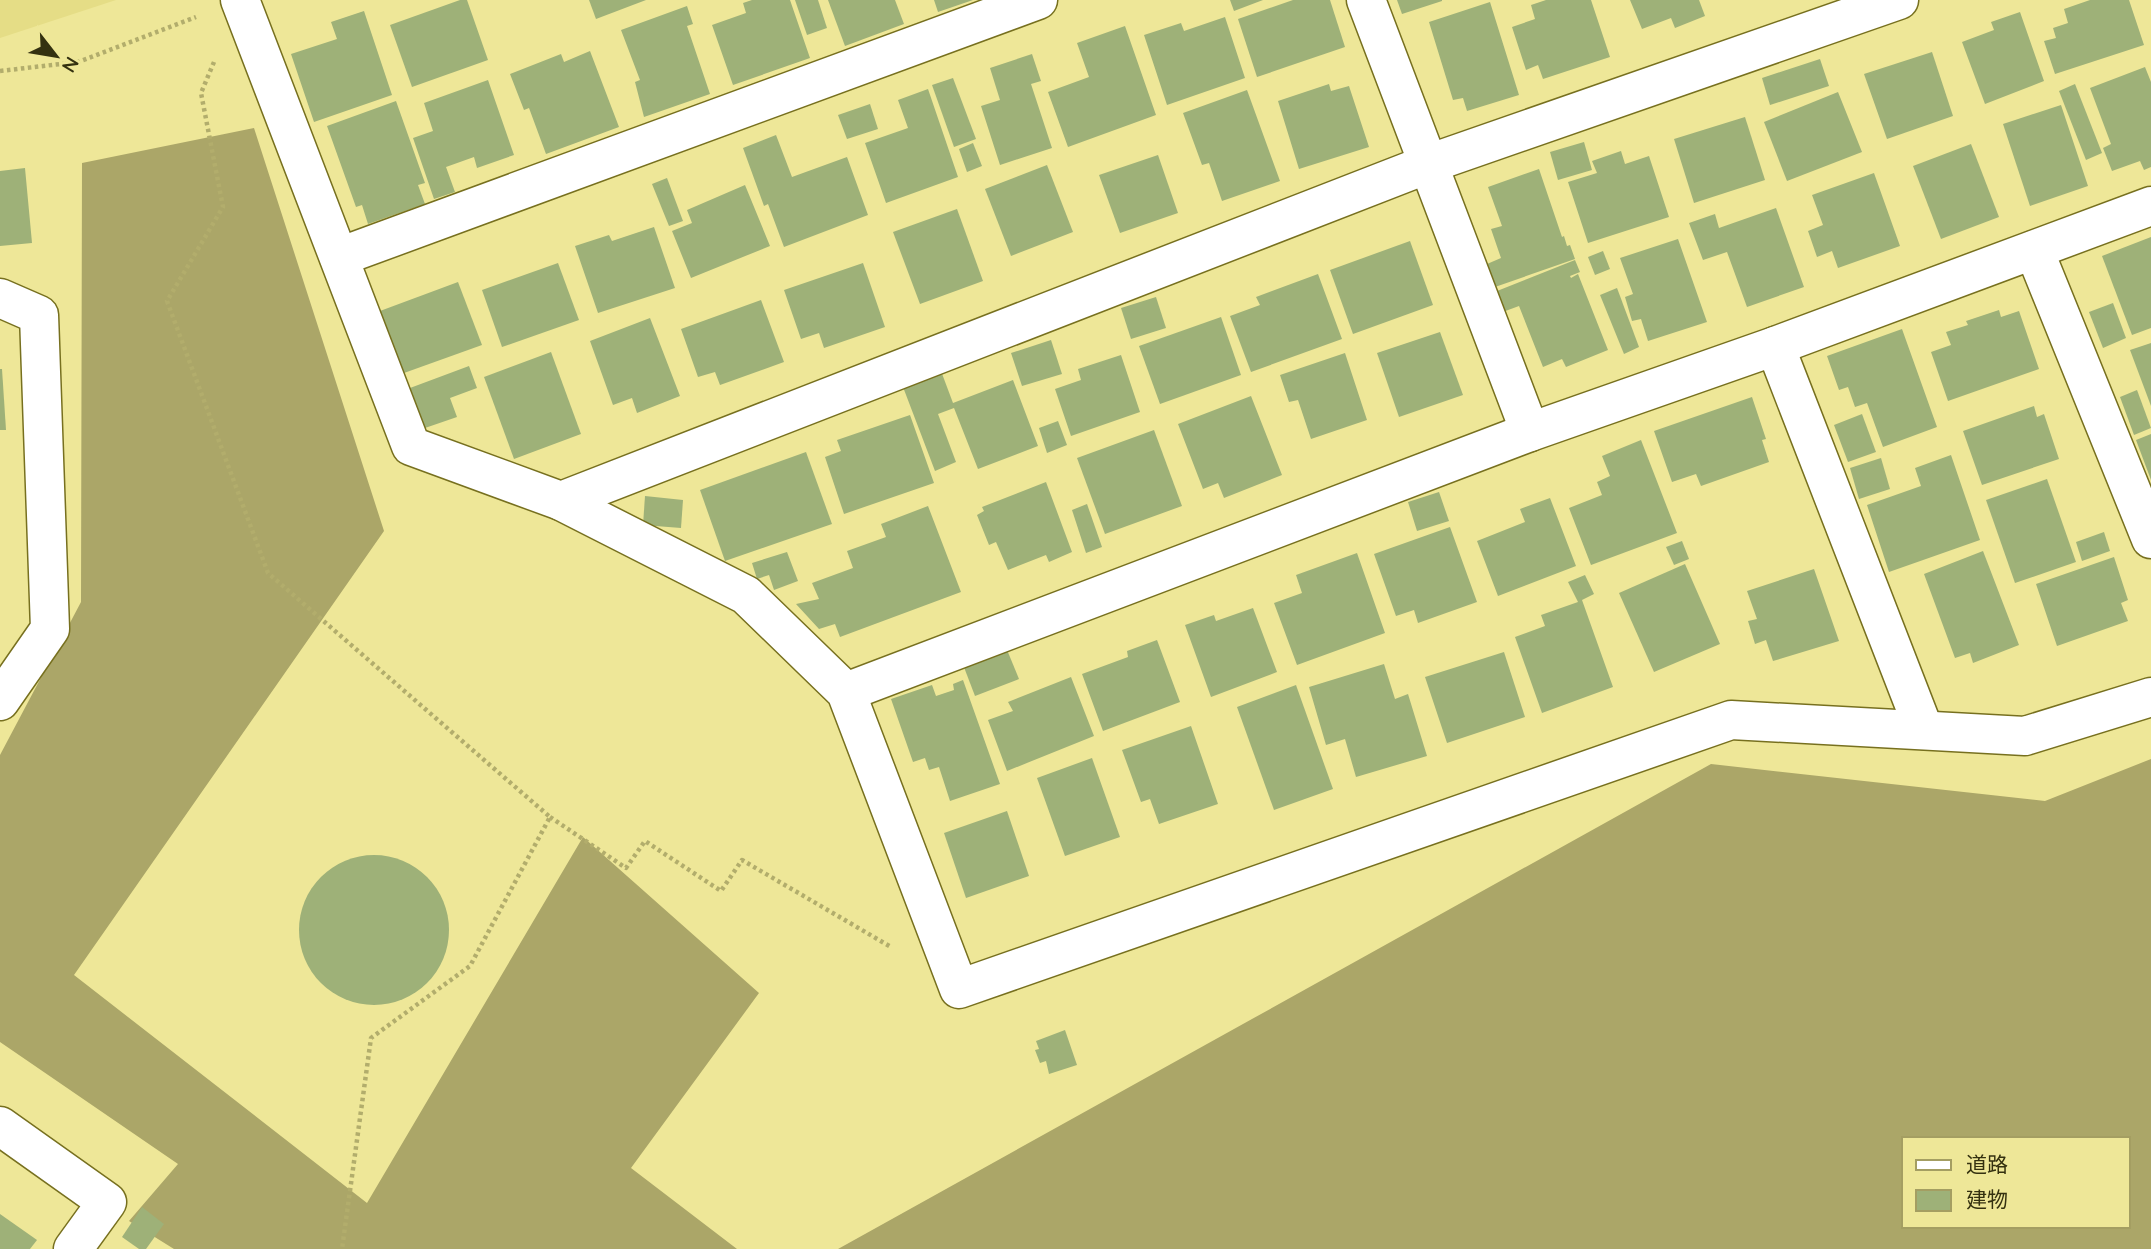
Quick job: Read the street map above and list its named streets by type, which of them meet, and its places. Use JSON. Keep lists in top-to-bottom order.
{
  "legend": ["道路", "建物"],
  "north": "bottom right"
}
